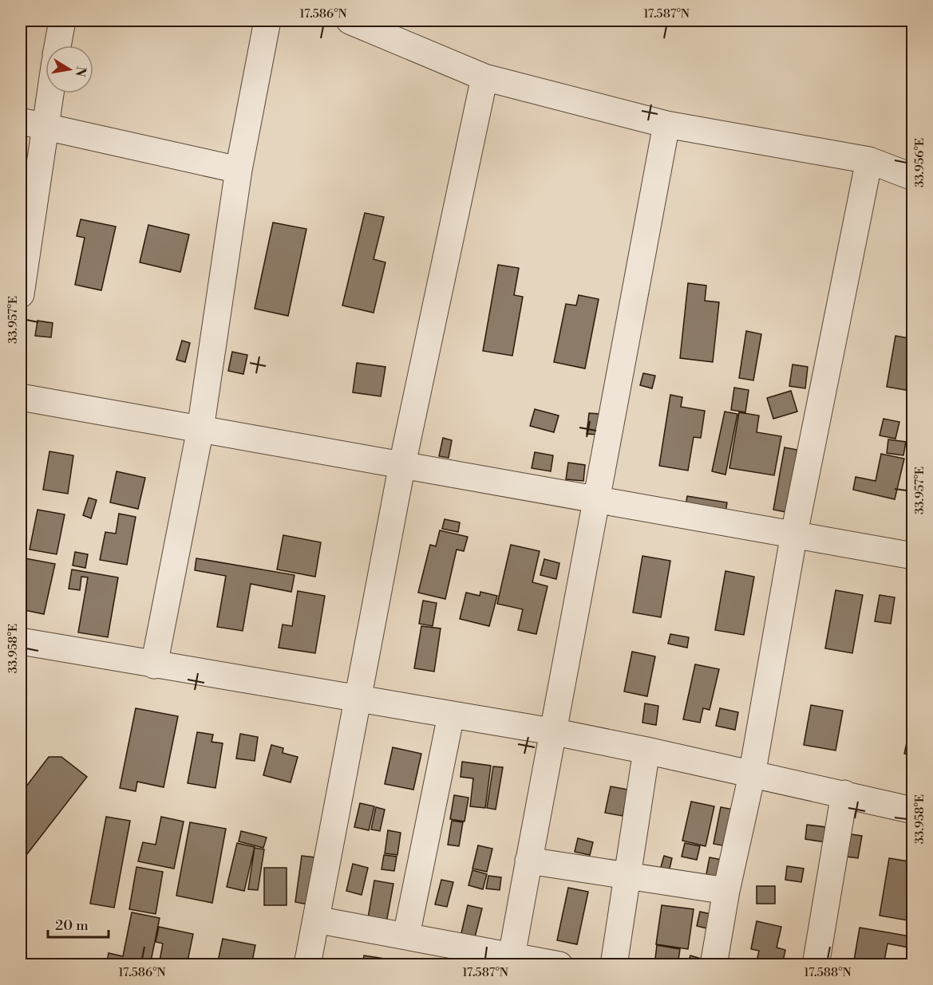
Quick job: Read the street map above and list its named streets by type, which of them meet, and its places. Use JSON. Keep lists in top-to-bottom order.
{
  "scale_bar": "20 m",
  "north": "right",
  "coordinates": [
    "17.586°N",
    "17.587°N",
    "33.956°E",
    "33.957°E",
    "33.958°E",
    "17.588°N"
  ]
}
